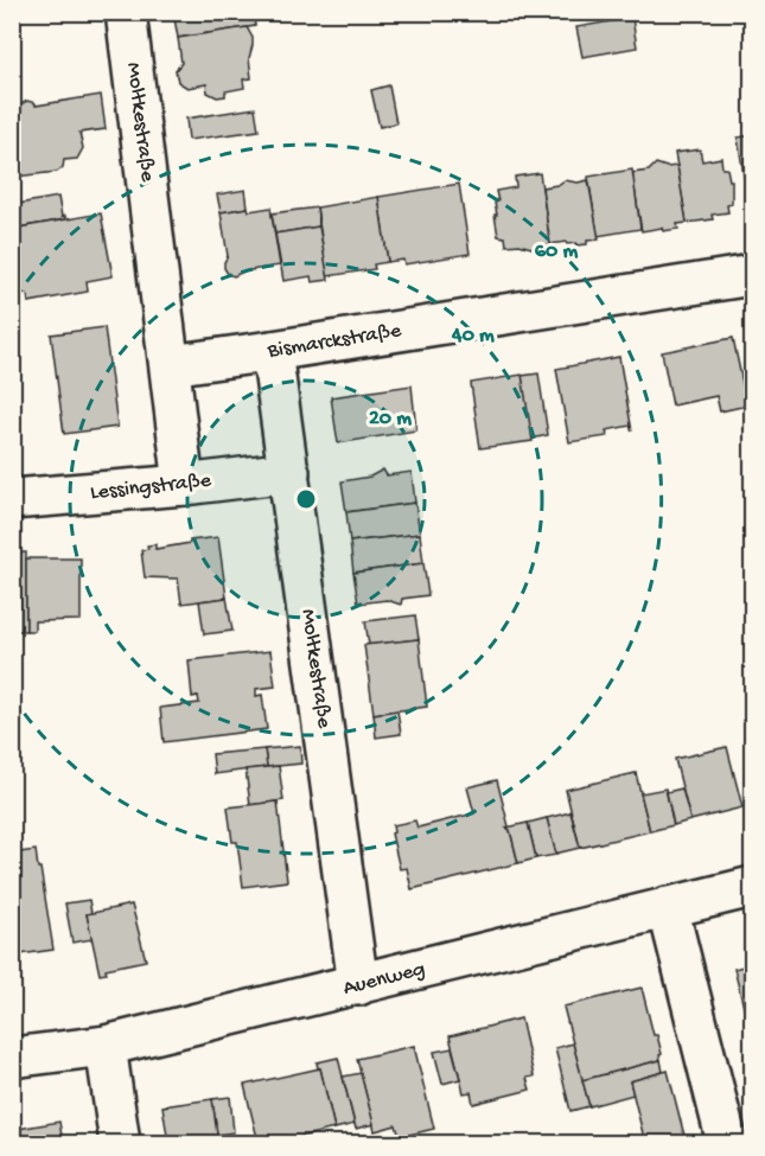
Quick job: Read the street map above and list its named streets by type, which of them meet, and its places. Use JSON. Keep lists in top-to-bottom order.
{
  "streets": {
    "street": [
      "Moltkestraße",
      "Bismarckstraße",
      "Lessingstraße",
      "Auenweg"
    ]
  },
  "crossings": [
    ["Moltkestraße", "Bismarckstraße"],
    ["Moltkestraße", "Lessingstraße"],
    ["Moltkestraße", "Auenweg"]
  ],
  "rings": ["60 m", "40 m", "20 m"]
}
